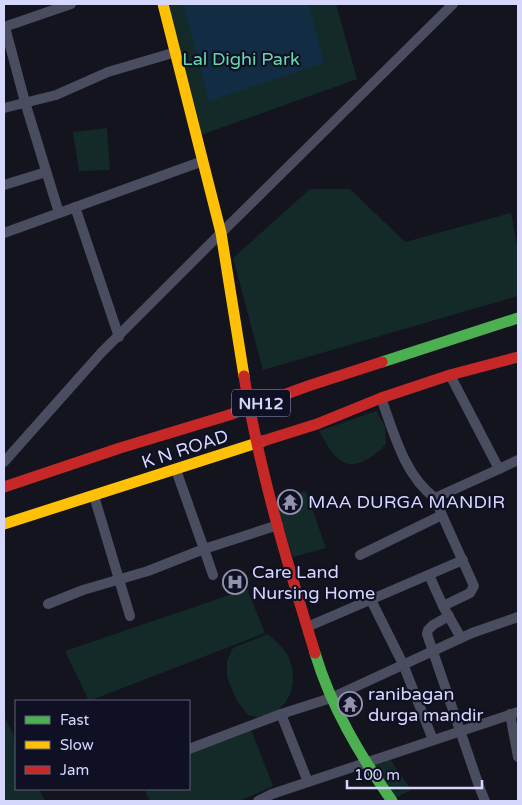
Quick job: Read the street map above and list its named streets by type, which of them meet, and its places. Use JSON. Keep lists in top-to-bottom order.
{
  "streets": {
    "street": ["NH12", "K N ROAD"]
  },
  "parks": ["Lal Dighi Park"],
  "places": {
    "temple": ["MAA DURGA MANDIR", "ranibagan durga mandir"],
    "hospital": ["Care Land Nursing Home"]
  },
  "legend": ["Fast", "Slow", "Jam"],
  "scale_bar": "100 m"
}
